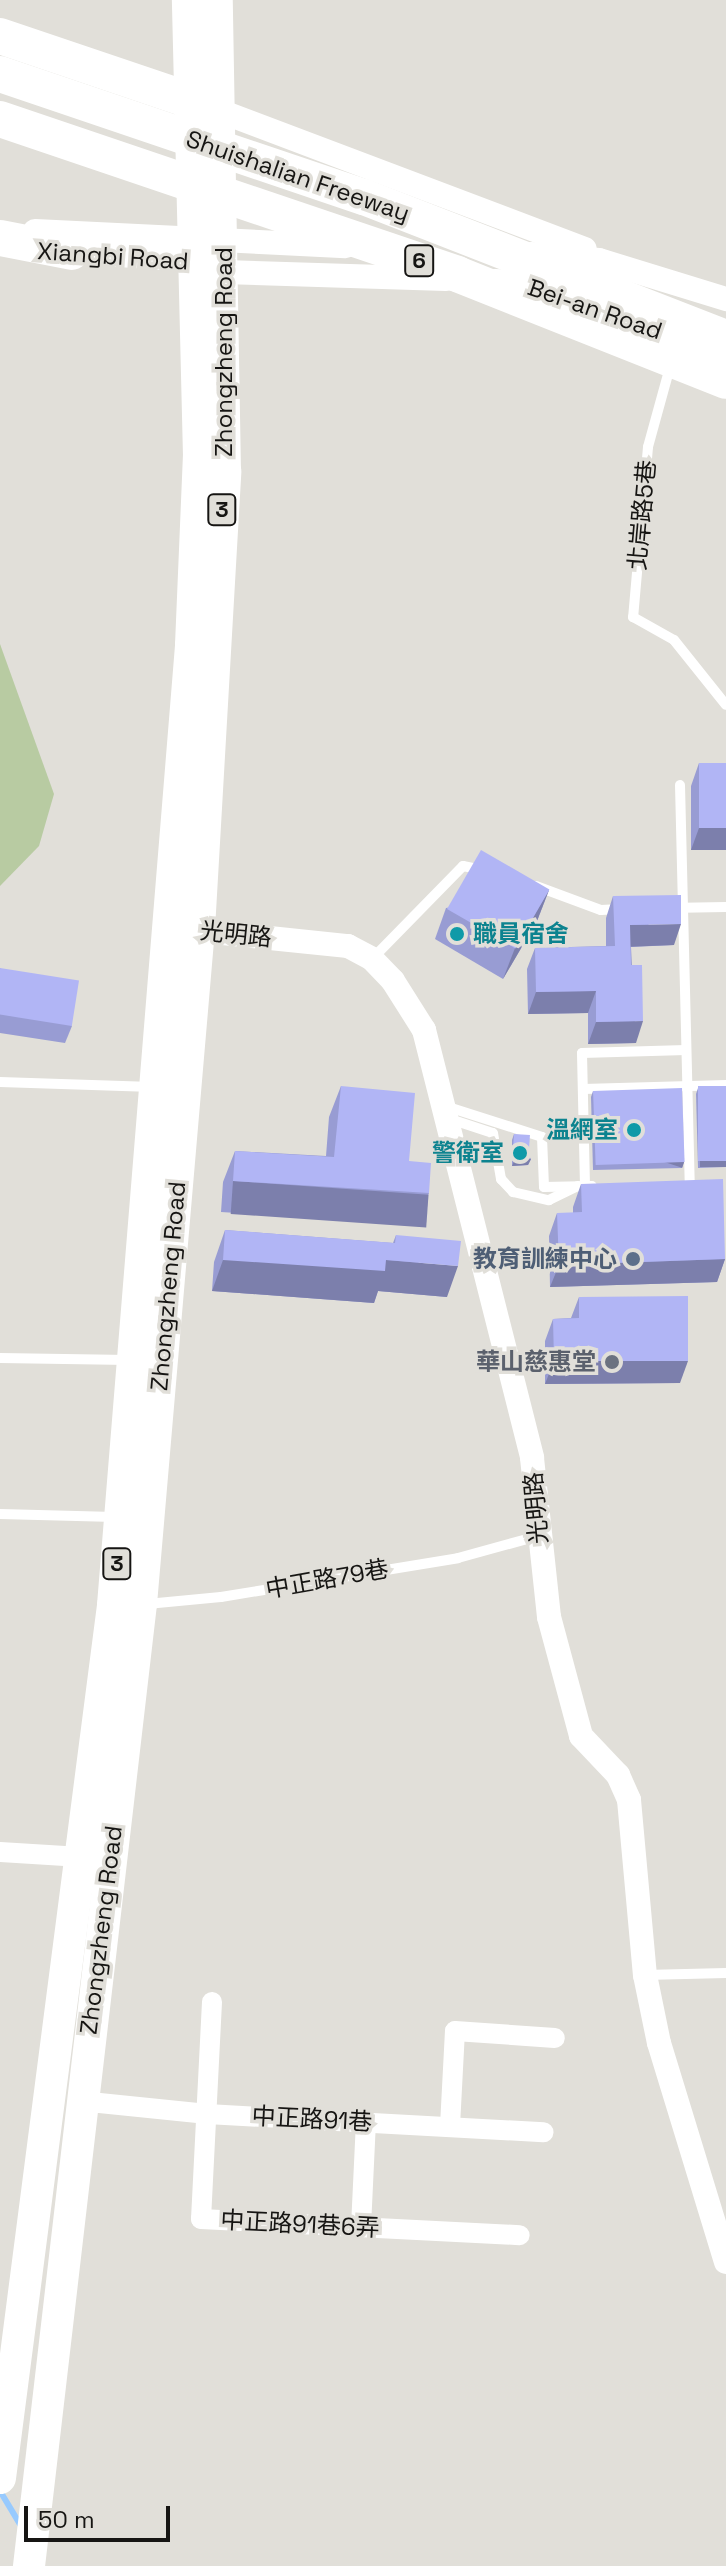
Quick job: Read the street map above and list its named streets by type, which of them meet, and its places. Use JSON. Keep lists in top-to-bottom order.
{
  "streets": {
    "highway": ["Shuishalian Freeway", "6"],
    "main road": ["Zhongzheng Road", "3"],
    "street": [
      "Xiangbi Road",
      "Bei-an Road",
      "光明路",
      "中正路91巷",
      "中正路91巷6弄"
    ],
    "lane": ["北岸路5巷", "中正路79巷"]
  },
  "crossings": [
    ["Shuishalian Freeway", "Bei-an Road"],
    ["Xiangbi Road", "Bei-an Road"],
    ["Xiangbi Road", "Zhongzheng Road"],
    ["Bei-an Road", "Zhongzheng Road"],
    ["Bei-an Road", "北岸路5巷"],
    ["Zhongzheng Road", "光明路"],
    ["Zhongzheng Road", "中正路79巷"],
    ["Zhongzheng Road", "中正路91巷"],
    ["光明路", "中正路79巷"],
    ["中正路91巷", "中正路91巷6弄"]
  ],
  "places": [
    "職員宿舍",
    "溫網室",
    "警衛室",
    "教育訓練中心",
    "華山慈惠堂"
  ],
  "scale_bar": "50 m"
}
